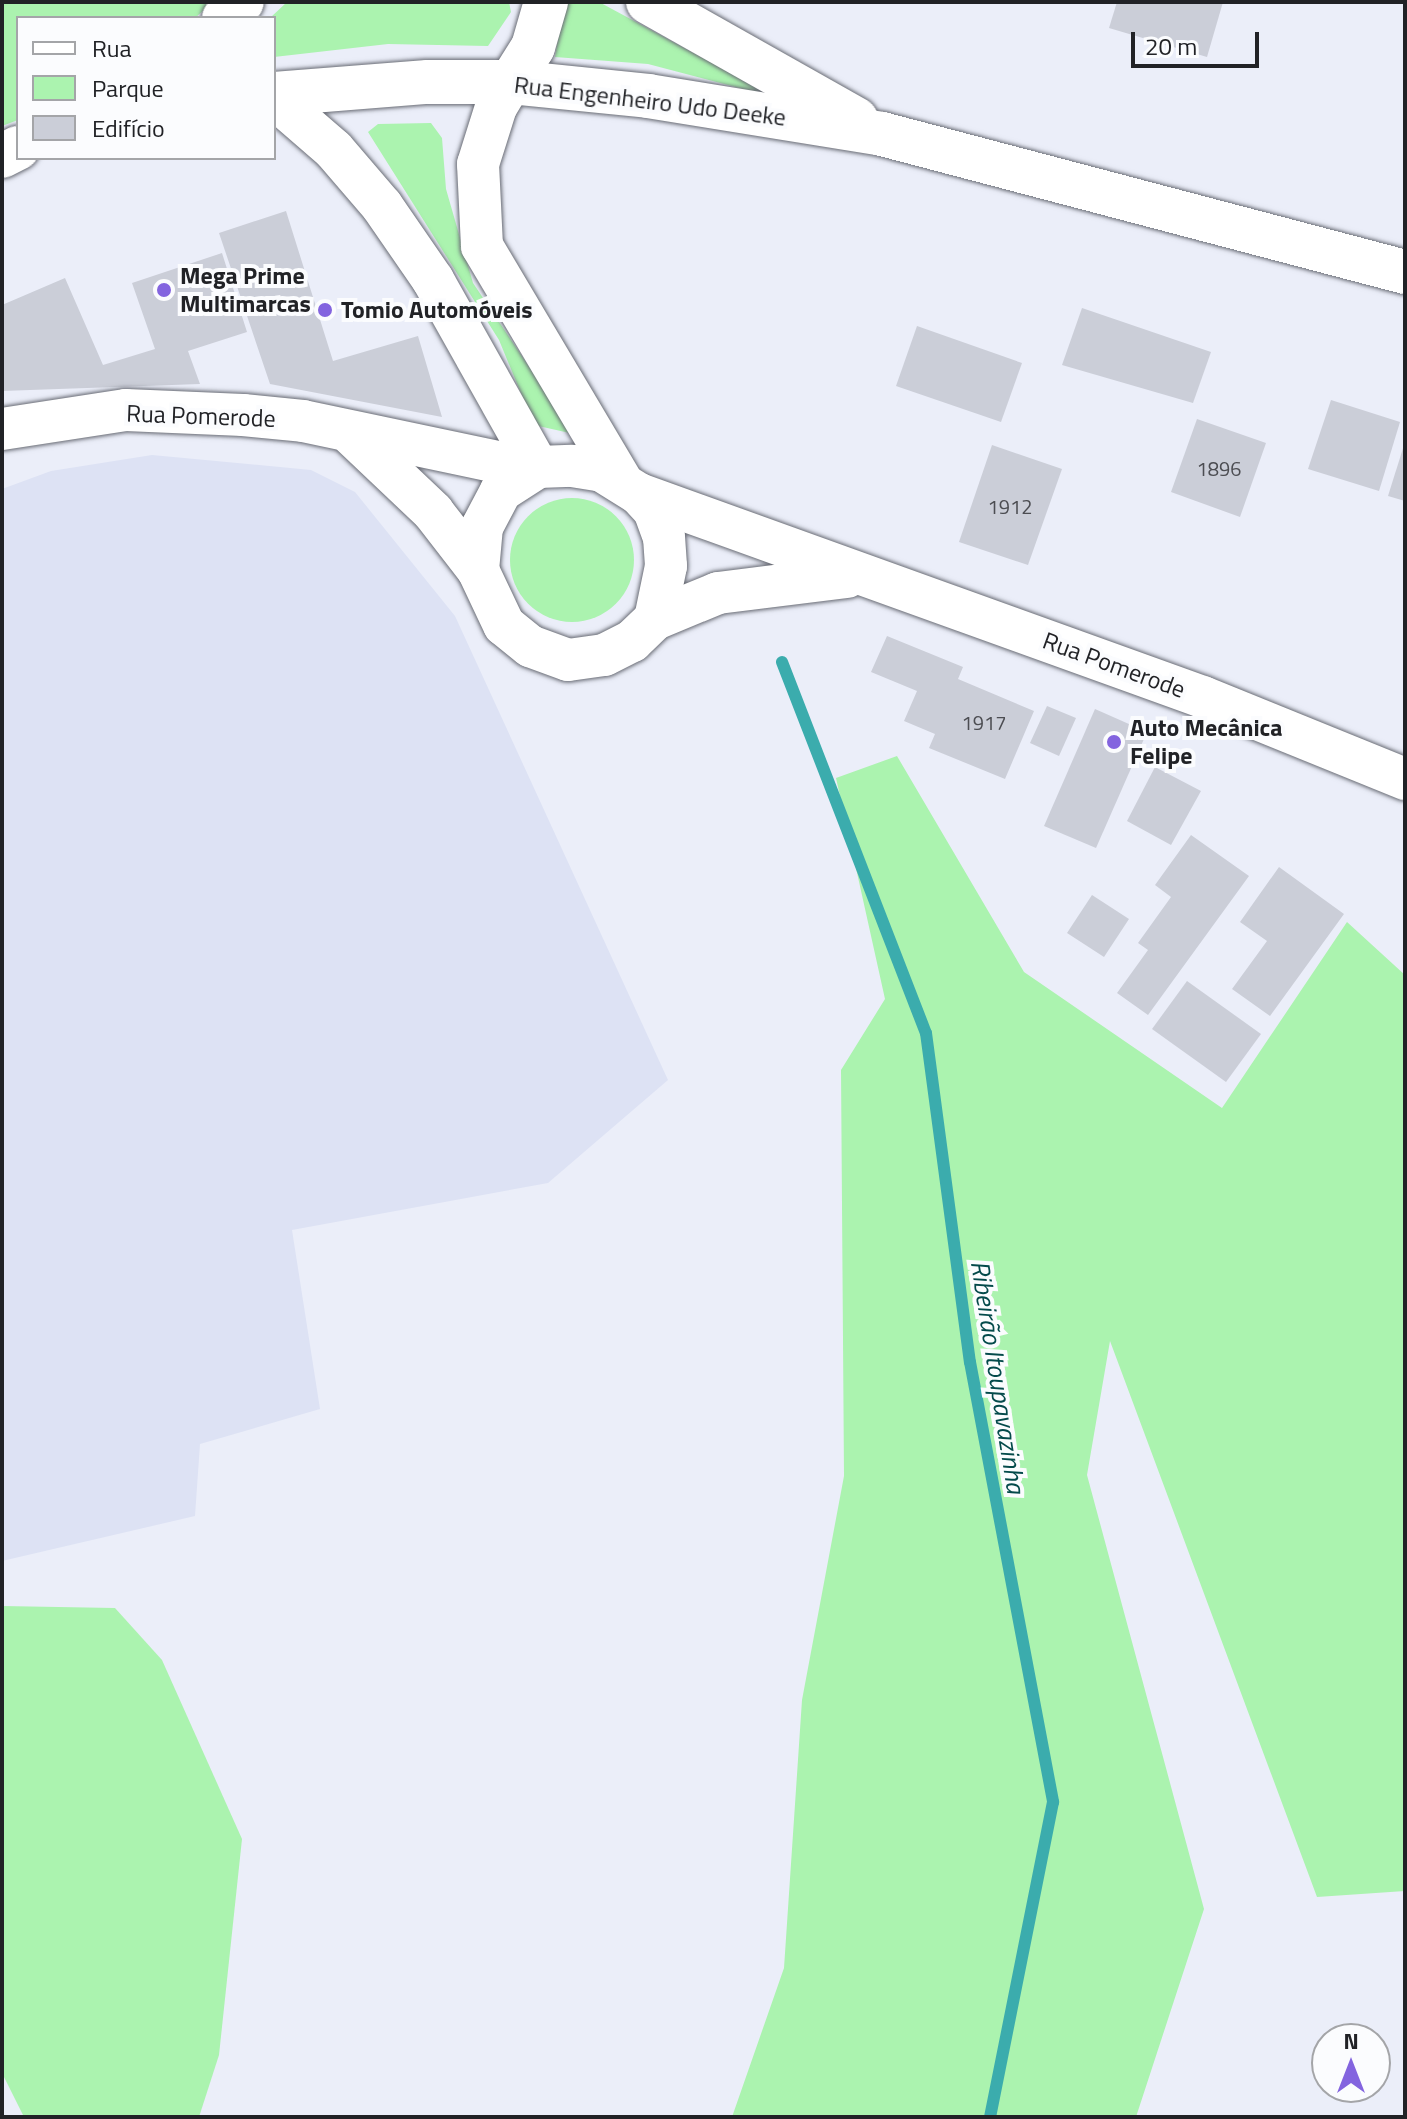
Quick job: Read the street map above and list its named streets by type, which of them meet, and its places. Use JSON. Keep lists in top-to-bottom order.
{
  "streets": {
    "main road": ["Rua Engenheiro Udo Deeke"],
    "street": ["Rua Pomerode"]
  },
  "water": ["Ribeirão Itoupavazinha"],
  "places": ["Mega Prime Multimarcas", "Tomio Automóveis", "Auto Mecânica Felipe"],
  "house_numbers": ["1896", "1912", "1917"],
  "legend": ["Rua", "Parque", "Edifício"],
  "scale_bar": "20 m",
  "north": "top"
}
